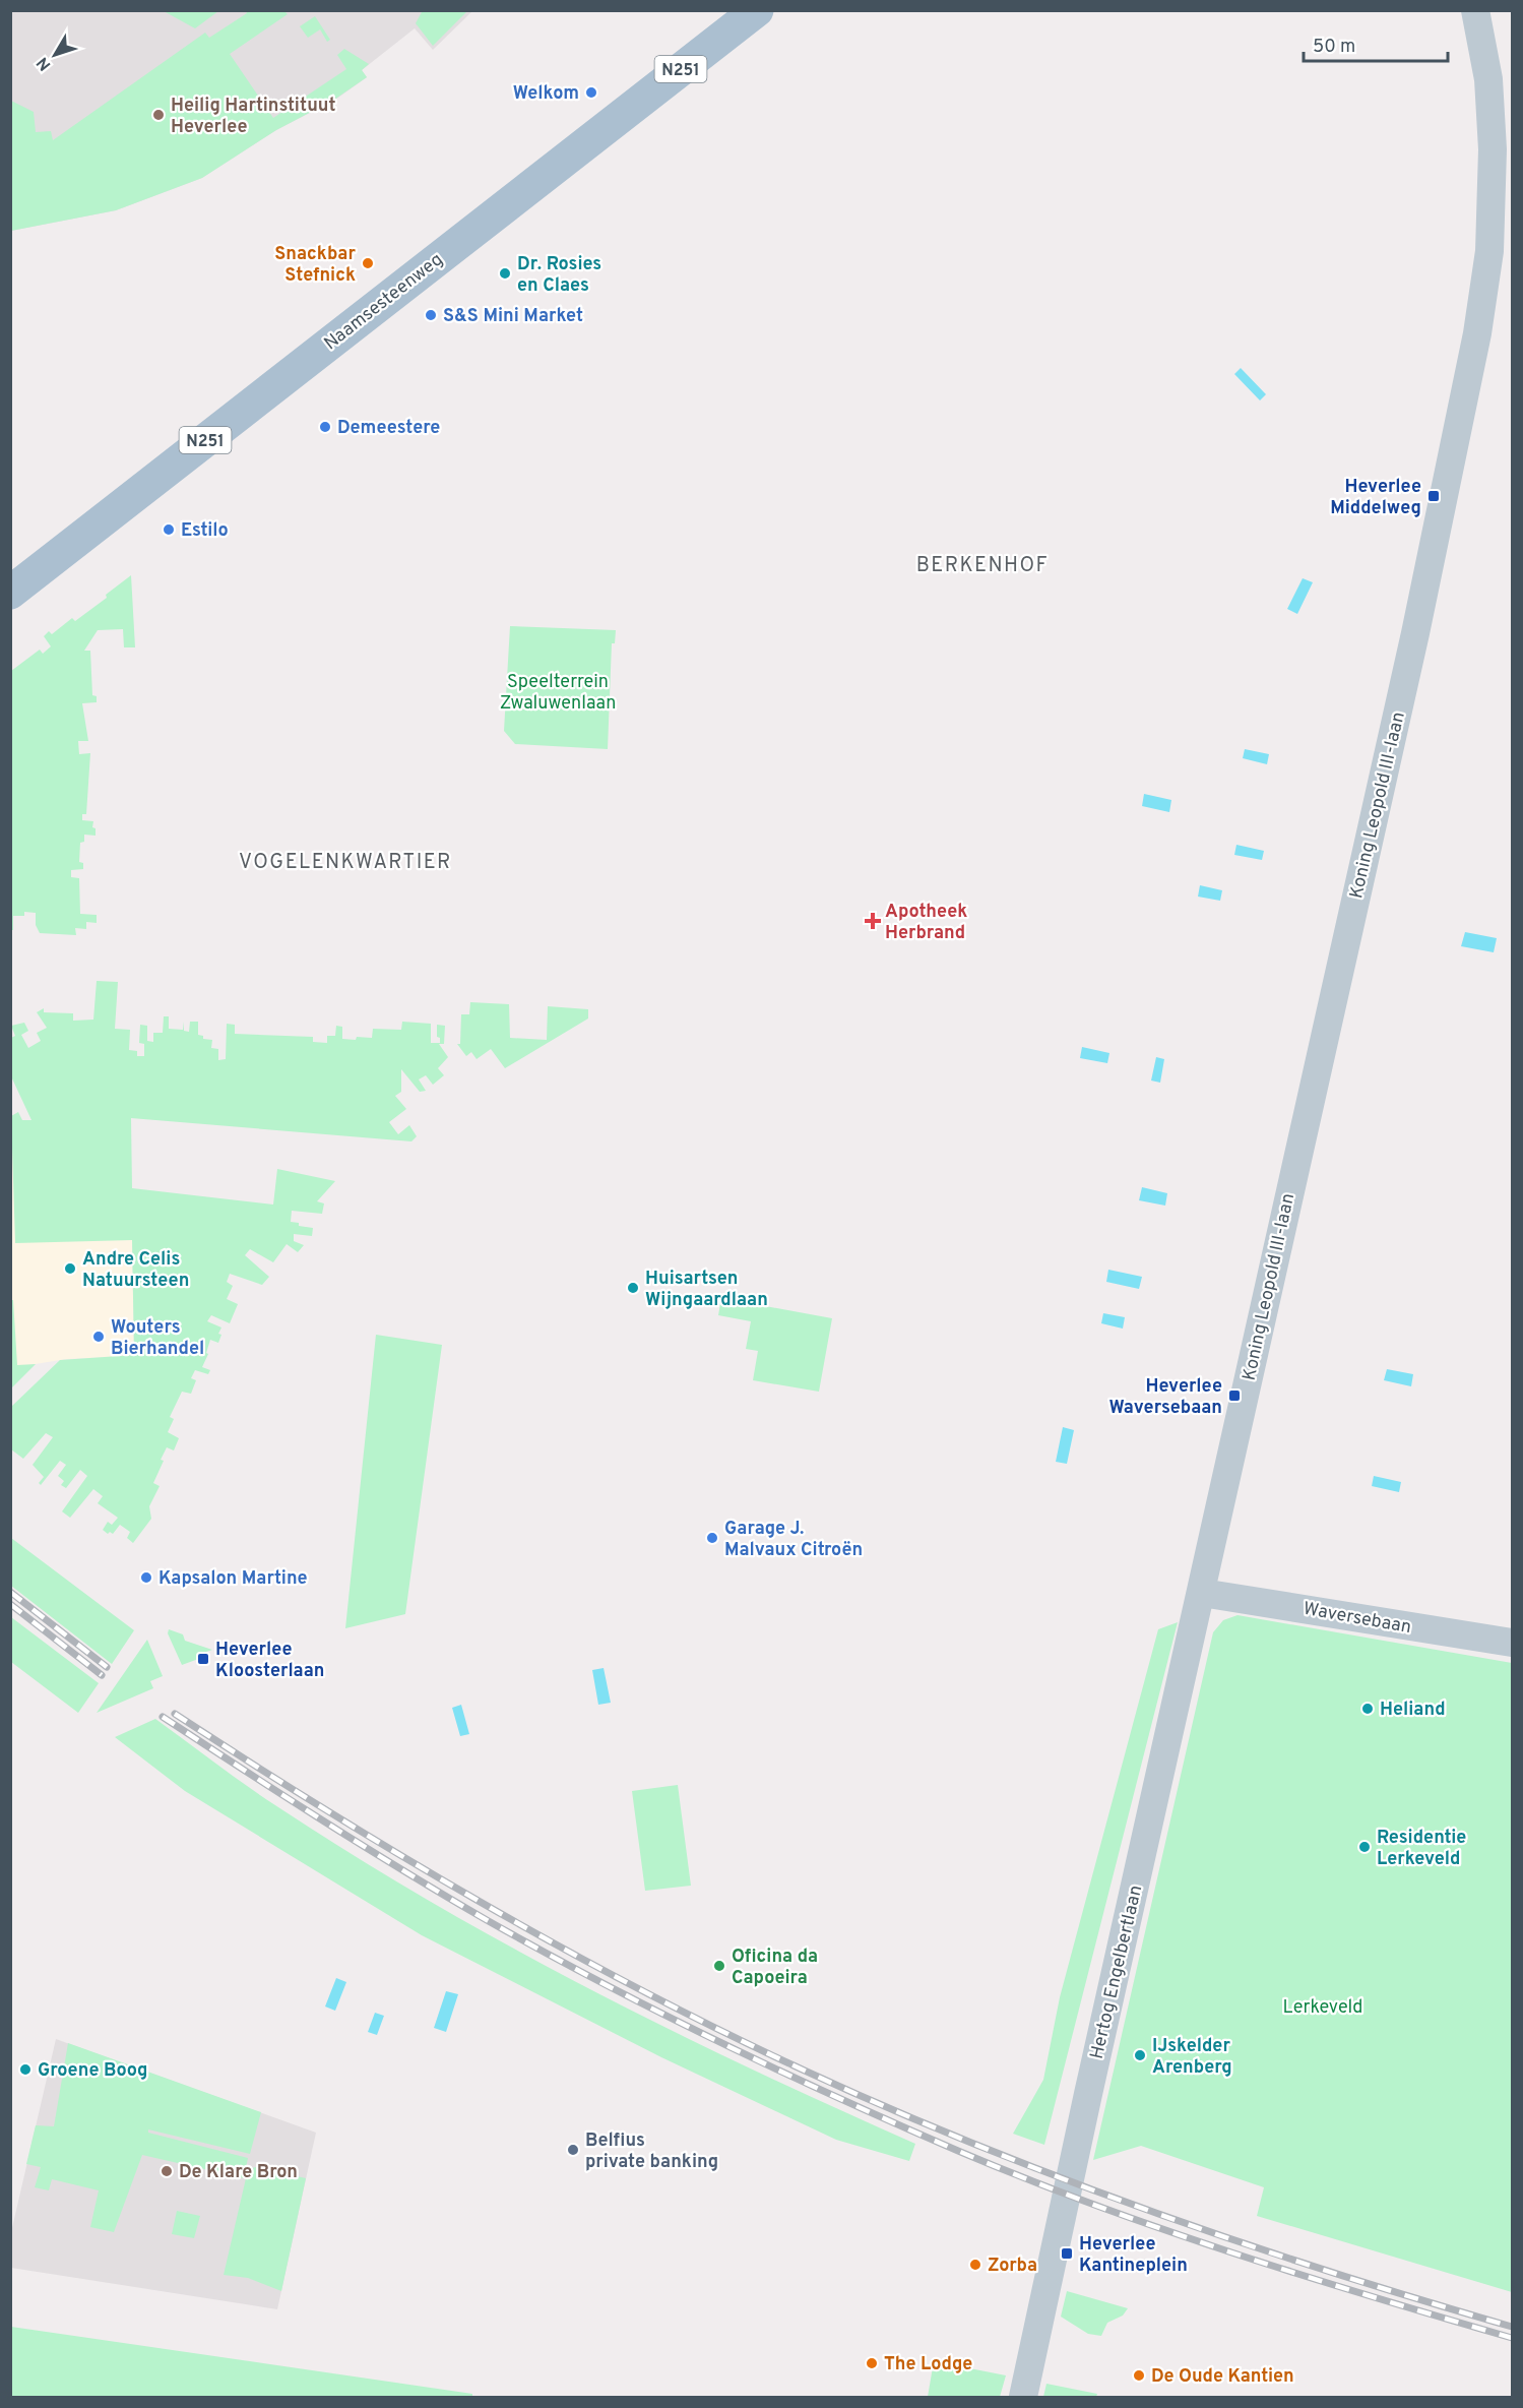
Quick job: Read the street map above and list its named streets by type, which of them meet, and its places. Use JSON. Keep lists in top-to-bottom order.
{
  "streets": {
    "main road": ["N251", "Naamsesteenweg"],
    "street": ["Koning Leopold III-laan", "Waversebaan", "Hertog Engelbertlaan"]
  },
  "crossings": [
    ["Koning Leopold III-laan", "Waversebaan"],
    ["Koning Leopold III-laan", "Hertog Engelbertlaan"],
    ["Waversebaan", "Hertog Engelbertlaan"]
  ],
  "districts": ["BERKENHOF", "VOGELENKWARTIER"],
  "parks": ["Speelterrein Zwaluwenlaan", "Lerkeveld"],
  "places": {
    "other": [
      "Welkom",
      "Heilig Hartinstituut Heverlee",
      "Snackbar Stefnick",
      "Dr. Rosies en Claes",
      "S&S Mini Market",
      "Demeestere",
      "Estilo",
      "Andre Celis Natuursteen",
      "Huisartsen Wijngaardlaan",
      "Wouters Bierhandel",
      "Garage J. Malvaux Citroën",
      "Kapsalon Martine",
      "Heliand",
      "Residentie Lerkeveld",
      "Oficina da Capoeira",
      "IJskelder Arenberg",
      "Groene Boog",
      "Belfius private banking",
      "De Klare Bron",
      "Zorba",
      "The Lodge",
      "De Oude Kantien"
    ],
    "transit": [
      "Heverlee Middelweg",
      "Heverlee Waversebaan",
      "Heverlee Kloosterlaan",
      "Heverlee Kantineplein"
    ],
    "health": ["Apotheek Herbrand"]
  },
  "scale_bar": "50 m",
  "north": "bottom left"
}
